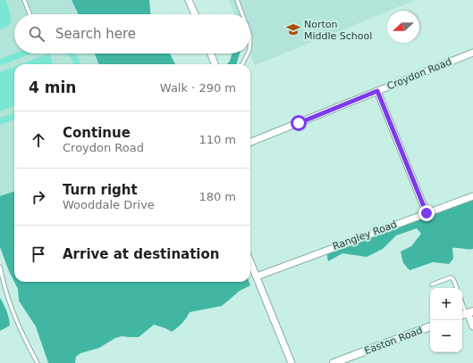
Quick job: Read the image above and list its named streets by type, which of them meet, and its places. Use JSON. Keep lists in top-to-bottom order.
{
  "streets": {
    "street": ["Croydon Road", "Rangley Road", "Easton Road"]
  },
  "places": {
    "school or university": ["Norton Middle School"]
  },
  "north": "left",
  "page": {
    "search": "Search here",
    "heading": ["4 min", "Walk · 290 m"],
    "list": [
      ["Continue", "Croydon Road", "110 m"],
      ["Turn right", "Wooddale Drive", "180 m"],
      "Arrive at destination"
    ],
    "map_buttons": ["+", "−"]
  }
}
